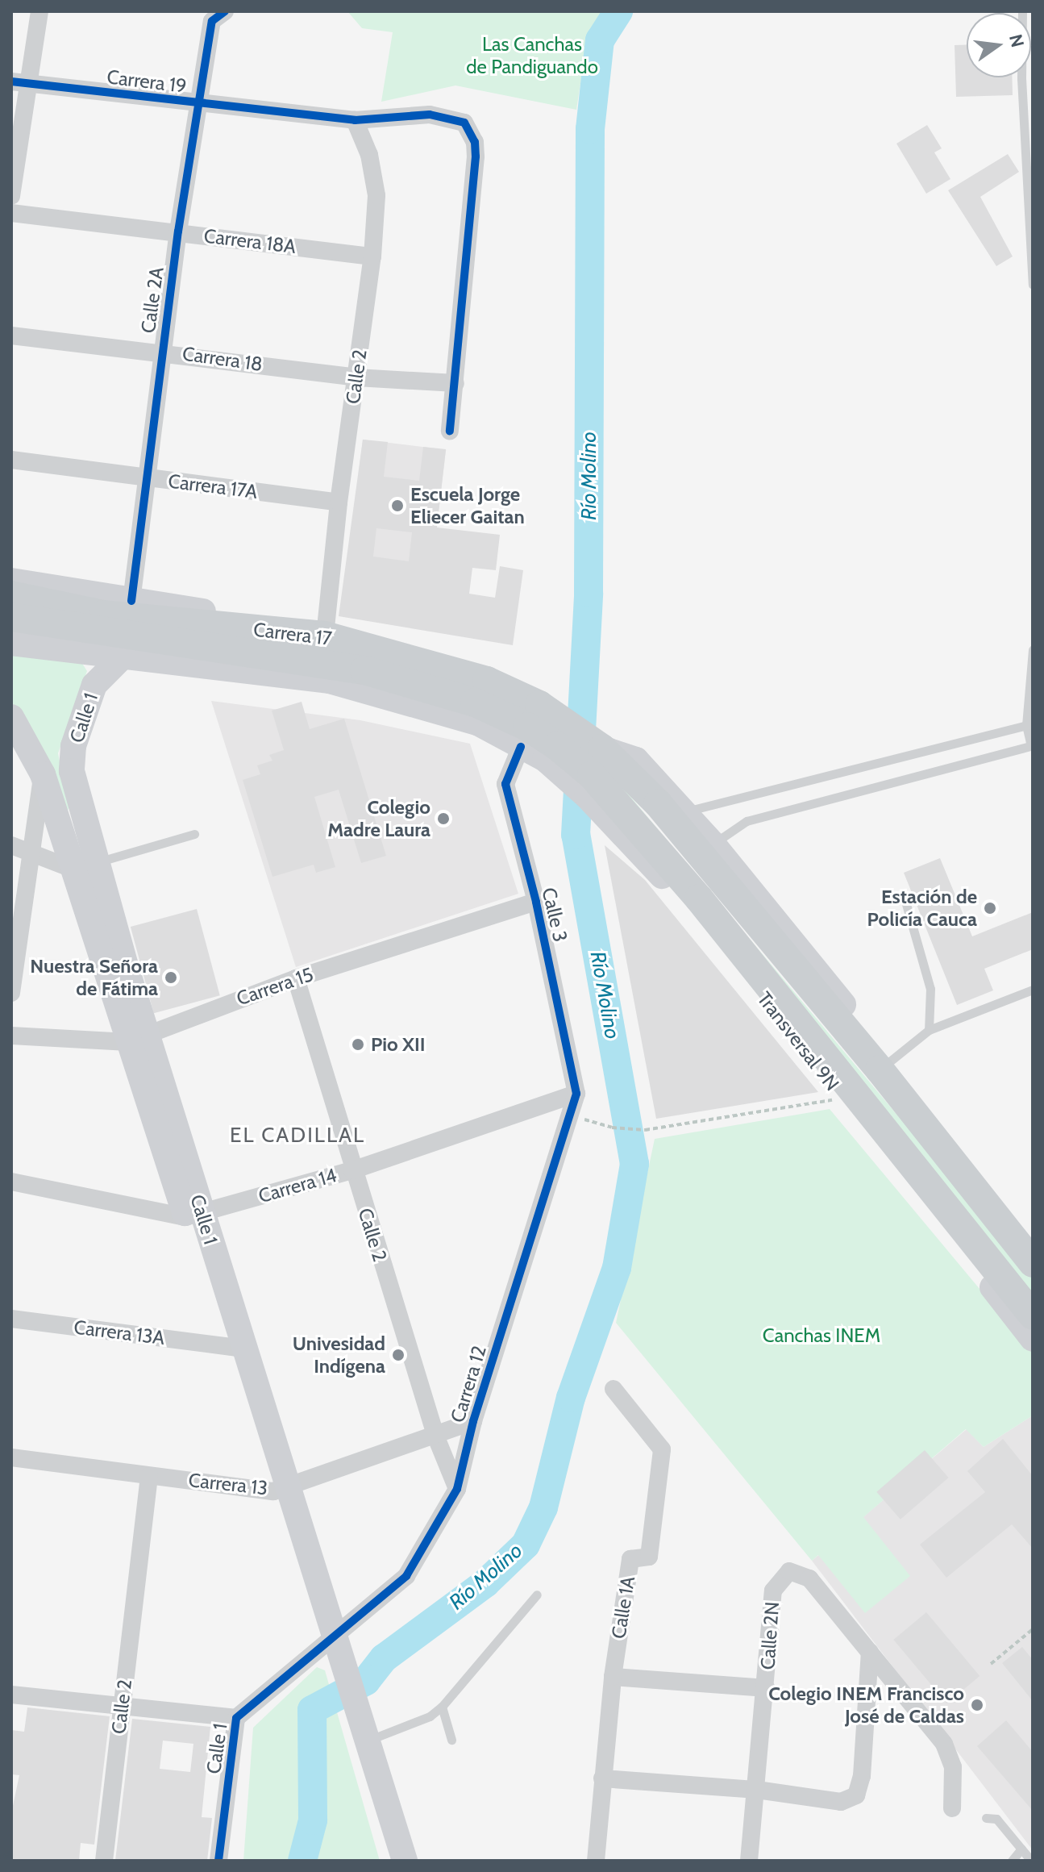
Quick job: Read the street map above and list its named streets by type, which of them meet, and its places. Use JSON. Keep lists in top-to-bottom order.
{
  "streets": {
    "main road": ["Carrera 17", "Calle 1", "Transversal 9N"],
    "street": [
      "Carrera 19",
      "Carrera 18A",
      "Calle 2A",
      "Carrera 18",
      "Calle 2",
      "Carrera 17A",
      "Calle 3",
      "Carrera 15",
      "Carrera 14",
      "Carrera 13A",
      "Carrera 12",
      "Carrera 13",
      "Calle 1A",
      "Calle 2N"
    ]
  },
  "crossings": [
    ["Carrera 19", "Calle 2A"],
    ["Carrera 19", "Carrera 18"],
    ["Carrera 19", "Calle 2"],
    ["Carrera 18A", "Calle 2A"],
    ["Carrera 18A", "Calle 2"],
    ["Calle 2A", "Carrera 18"],
    ["Calle 2A", "Carrera 17A"],
    ["Carrera 18", "Calle 2"],
    ["Calle 2", "Carrera 17A"],
    ["Calle 2", "Carrera 17"],
    ["Calle 2", "Carrera 15"],
    ["Calle 2", "Carrera 14"],
    ["Calle 2", "Carrera 12"],
    ["Calle 2", "Carrera 13"],
    ["Carrera 17", "Transversal 9N"],
    ["Calle 1", "Carrera 15"],
    ["Calle 1", "Carrera 14"],
    ["Calle 1", "Carrera 13A"],
    ["Calle 1", "Carrera 12"],
    ["Calle 1", "Carrera 13"],
    ["Calle 3", "Carrera 15"],
    ["Calle 3", "Carrera 14"],
    ["Calle 3", "Carrera 12"],
    ["Carrera 14", "Carrera 12"],
    ["Carrera 12", "Carrera 13"]
  ],
  "districts": ["EL CADILLAL"],
  "water": ["Río Molino"],
  "parks": ["Las Canchas de Pandiguando", "Canchas INEM"],
  "places": [
    "Escuela Jorge Eliecer Gaitan",
    "Colegio Madre Laura",
    "Estación de Policía Cauca",
    "Nuestra Señora de Fátima",
    "Pio XII",
    "Univesidad Indígena",
    "Colegio INEM Francisco José de Caldas"
  ],
  "north": "right"
}
